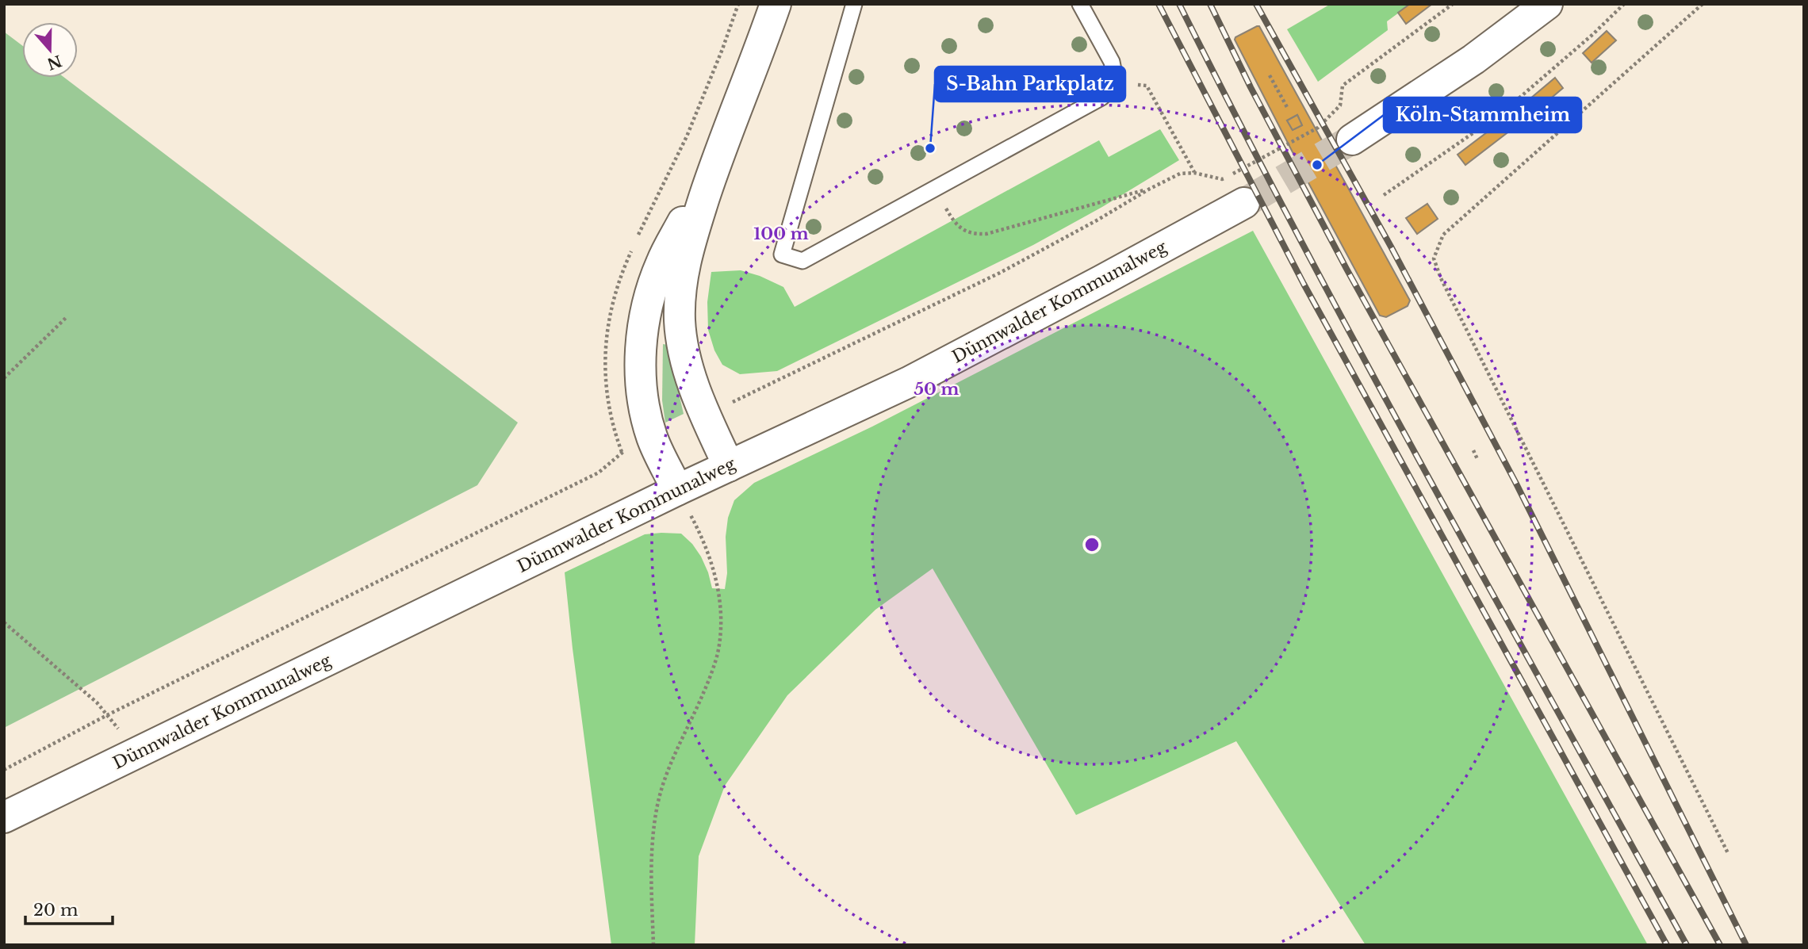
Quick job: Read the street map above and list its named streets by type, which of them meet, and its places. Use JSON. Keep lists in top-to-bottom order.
{
  "streets": {
    "main road": ["Dünnwalder Kommunalweg"]
  },
  "places": ["S-Bahn Parkplatz", "Köln-Stammheim"],
  "scale_bar": "20 m",
  "north": "bottom",
  "rings": ["100 m", "50 m"]
}
